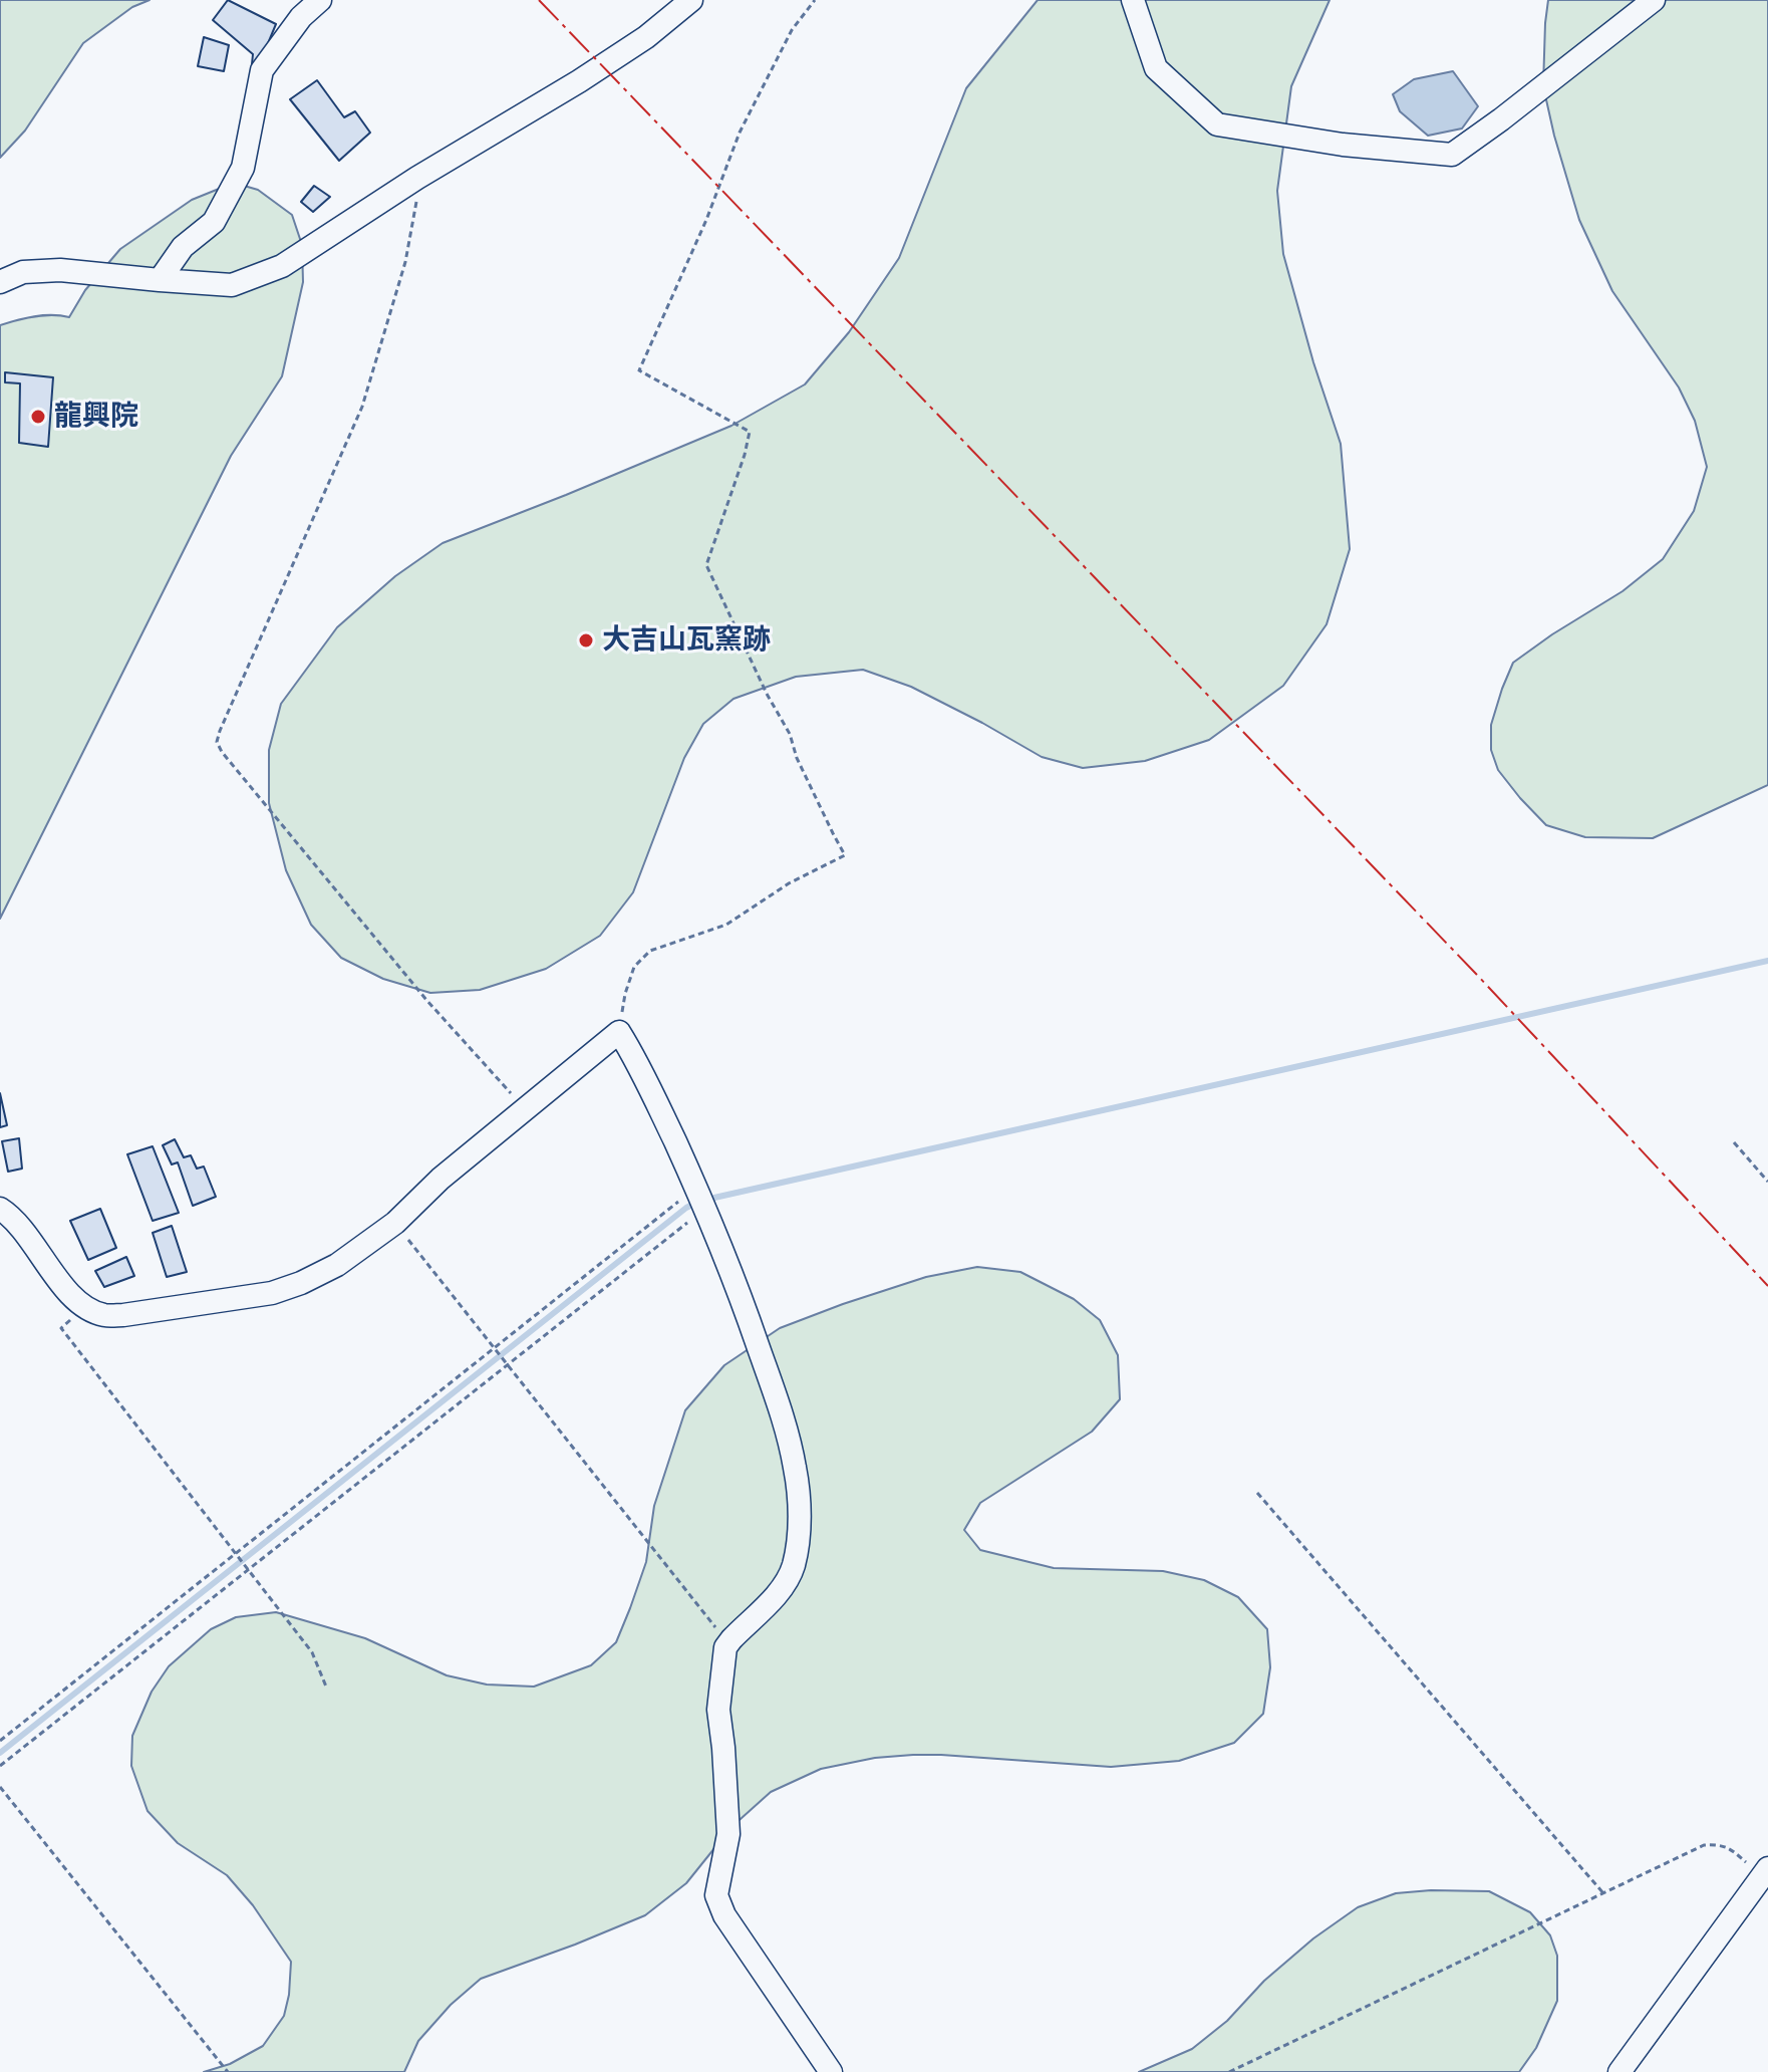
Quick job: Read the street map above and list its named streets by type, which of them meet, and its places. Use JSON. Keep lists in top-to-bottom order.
{
  "places": ["龍興院", "大吉山瓦窯跡"]
}
